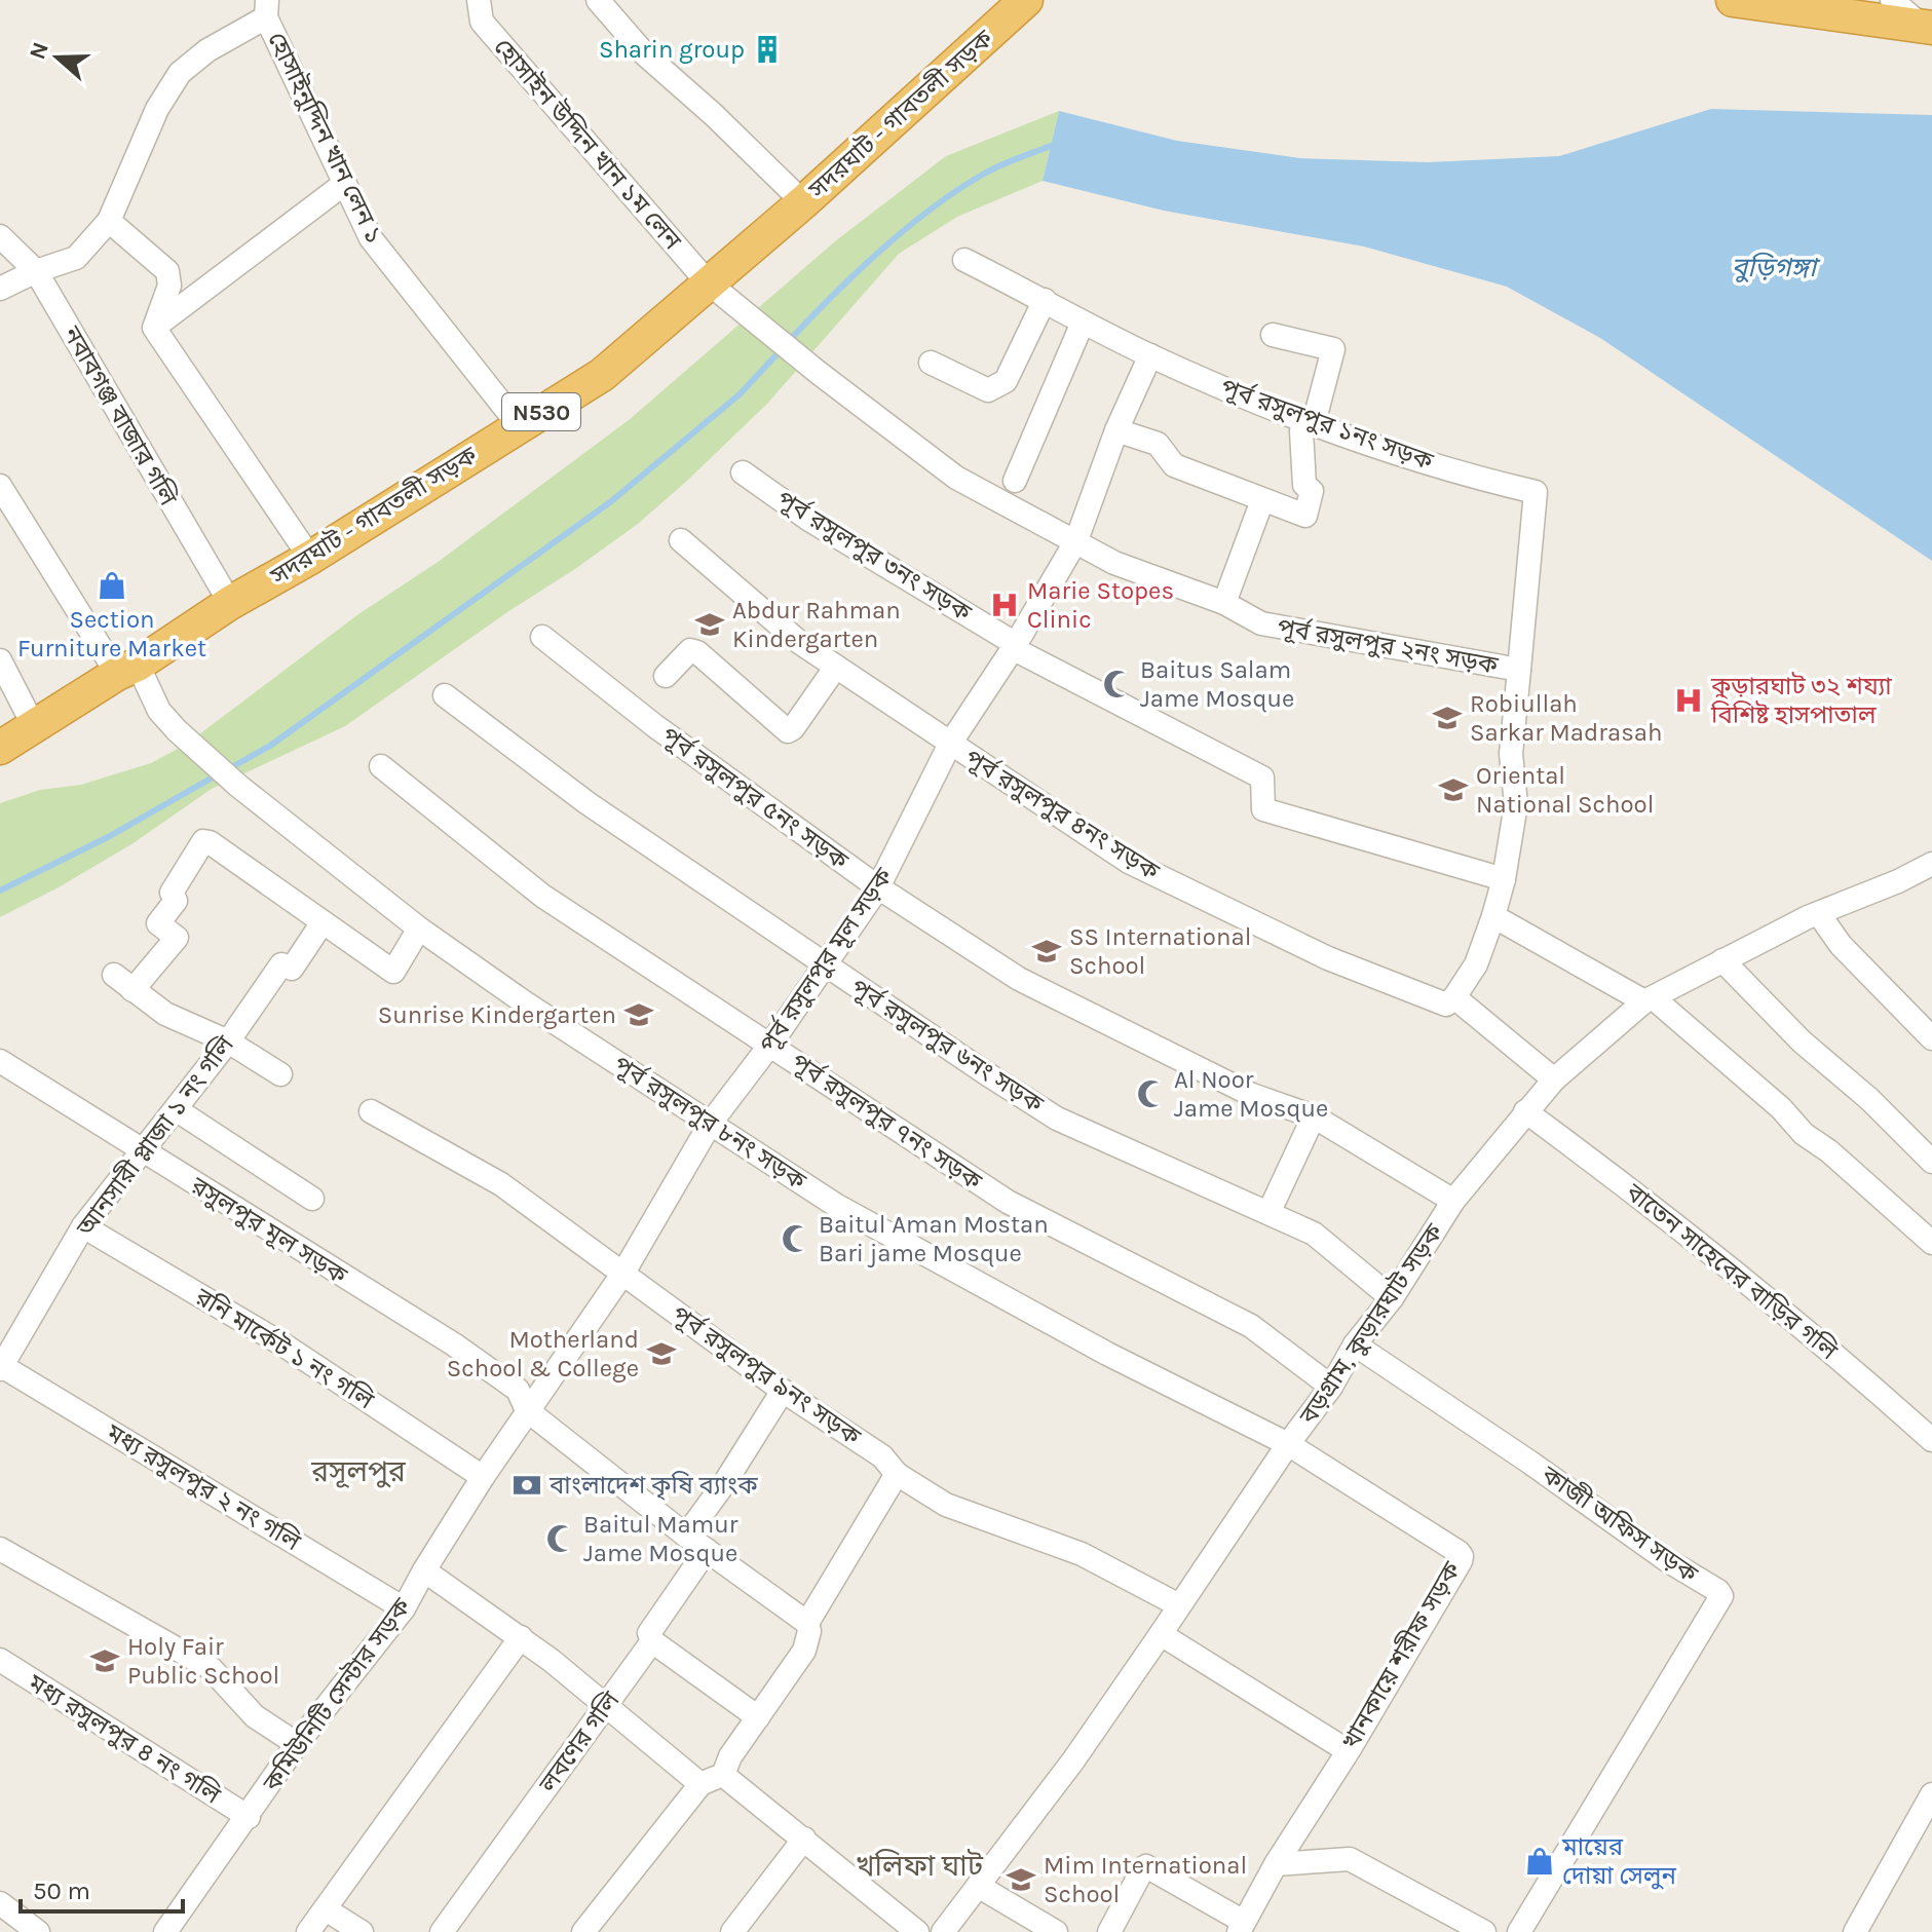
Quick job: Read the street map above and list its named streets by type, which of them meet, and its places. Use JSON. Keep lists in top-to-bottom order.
{
  "streets": {
    "highway": ["সদরঘাট - গাবতলী সড়ক", "N530"],
    "street": [
      "হোসাইনুদ্দিন খান লেন ১",
      "হোসাইন উদ্দিন খান ১ম লেন",
      "নবাবগঞ্জ বাজার গলি",
      "পূর্ব রসুলপুর ১নং সড়ক",
      "পূর্ব রসুলপুর ৩নং সড়ক",
      "পূর্ব রসুলপুর ২নং সড়ক",
      "পূর্ব রসুলপুর ৫নং সড়ক",
      "পূর্ব রসুলপুর ৪নং সড়ক",
      "পূর্ব রসুলপুর মূল সড়ক",
      "পূর্ব রসুলপুর ৬নং সড়ক",
      "পূর্ব রসুলপুর ৭নং সড়ক",
      "পূর্ব রসুলপুর ৮নং সড়ক",
      "আনসারী প্লাজা ১ নং গলি",
      "রসুলপুর মূল সড়ক",
      "বাতেন সাহেবের বাড়ির গলি",
      "বড়গ্রাম, কুড়ারঘাট সড়ক",
      "রনি মার্কেট ১ নং গলি",
      "পূর্ব রসুলপুর ৯নং সড়ক",
      "মধ্য রসুলপুর ২ নং গলি",
      "কাজী অফিস সড়ক",
      "খানকায়ে শরীফ সড়ক",
      "কমিউনিটি সেন্টার সড়ক",
      "মধ্য রসুলপুর ৪ নং গলি",
      "লবণের গলি"
    ]
  },
  "crossings": [
    ["সদরঘাট - গাবতলী সড়ক", "হোসাইনুদ্দিন খান লেন ১"],
    ["সদরঘাট - গাবতলী সড়ক", "হোসাইন উদ্দিন খান ১ম লেন"],
    ["সদরঘাট - গাবতলী সড়ক", "নবাবগঞ্জ বাজার গলি"],
    ["সদরঘাট - গাবতলী সড়ক", "পূর্ব রসুলপুর ৮নং সড়ক"],
    ["হোসাইন উদ্দিন খান ১ম লেন", "পূর্ব রসুলপুর ২নং সড়ক"],
    ["পূর্ব রসুলপুর ১নং সড়ক", "পূর্ব রসুলপুর ২নং সড়ক"],
    ["পূর্ব রসুলপুর ১নং সড়ক", "পূর্ব রসুলপুর মূল সড়ক"],
    ["পূর্ব রসুলপুর ৩নং সড়ক", "পূর্ব রসুলপুর ২নং সড়ক"],
    ["পূর্ব রসুলপুর ৩নং সড়ক", "পূর্ব রসুলপুর মূল সড়ক"],
    ["পূর্ব রসুলপুর ২নং সড়ক", "পূর্ব রসুলপুর মূল সড়ক"],
    ["পূর্ব রসুলপুর ৫নং সড়ক", "পূর্ব রসুলপুর মূল সড়ক"],
    ["পূর্ব রসুলপুর ৫নং সড়ক", "বড়গ্রাম, কুড়ারঘাট সড়ক"],
    ["পূর্ব রসুলপুর ৪নং সড়ক", "পূর্ব রসুলপুর মূল সড়ক"],
    ["পূর্ব রসুলপুর মূল সড়ক", "পূর্ব রসুলপুর ৬নং সড়ক"],
    ["পূর্ব রসুলপুর মূল সড়ক", "পূর্ব রসুলপুর ৭নং সড়ক"],
    ["পূর্ব রসুলপুর মূল সড়ক", "পূর্ব রসুলপুর ৮নং সড়ক"],
    ["পূর্ব রসুলপুর মূল সড়ক", "রসুলপুর মূল সড়ক"],
    ["পূর্ব রসুলপুর মূল সড়ক", "পূর্ব রসুলপুর ৯নং সড়ক"],
    ["পূর্ব রসুলপুর মূল সড়ক", "কমিউনিটি সেন্টার সড়ক"],
    ["পূর্ব রসুলপুর ৬নং সড়ক", "বড়গ্রাম, কুড়ারঘাট সড়ক"],
    ["পূর্ব রসুলপুর ৭নং সড়ক", "বড়গ্রাম, কুড়ারঘাট সড়ক"],
    ["পূর্ব রসুলপুর ৮নং সড়ক", "বড়গ্রাম, কুড়ারঘাট সড়ক"],
    ["পূর্ব রসুলপুর ৮নং সড়ক", "খানকায়ে শরীফ সড়ক"],
    ["আনসারী প্লাজা ১ নং গলি", "রসুলপুর মূল সড়ক"],
    ["আনসারী প্লাজা ১ নং গলি", "রনি মার্কেট ১ নং গলি"],
    ["আনসারী প্লাজা ১ নং গলি", "মধ্য রসুলপুর ২ নং গলি"],
    ["রসুলপুর মূল সড়ক", "কমিউনিটি সেন্টার সড়ক"],
    ["রসুলপুর মূল সড়ক", "লবণের গলি"],
    ["বাতেন সাহেবের বাড়ির গলি", "বড়গ্রাম, কুড়ারঘাট সড়ক"],
    ["বড়গ্রাম, কুড়ারঘাট সড়ক", "পূর্ব রসুলপুর ৯নং সড়ক"],
    ["বড়গ্রাম, কুড়ারঘাট সড়ক", "কাজী অফিস সড়ক"],
    ["বড়গ্রাম, কুড়ারঘাট সড়ক", "খানকায়ে শরীফ সড়ক"],
    ["রনি মার্কেট ১ নং গলি", "কমিউনিটি সেন্টার সড়ক"],
    ["মধ্য রসুলপুর ২ নং গলি", "কমিউনিটি সেন্টার সড়ক"],
    ["কমিউনিটি সেন্টার সড়ক", "মধ্য রসুলপুর ৪ নং গলি"]
  ],
  "districts": ["রসূলপুর", "খলিফা ঘাট"],
  "water": ["বুড়িগঙ্গা"],
  "places": {
    "building": ["Sharin group"],
    "shop": ["Section Furniture Market", "মায়ের দোয়া সেলুন"],
    "hospital": ["Marie Stopes Clinic", "কুড়ারঘাট ৩২ শয্যা বিশিষ্ট হাসপাতাল"],
    "school or university": [
      "Abdur Rahman Kindergarten",
      "Robiullah Sarkar Madrasah",
      "Oriental National School",
      "SS International School",
      "Sunrise Kindergarten",
      "Motherland School & College",
      "Holy Fair Public School",
      "Mim International School"
    ],
    "mosque": [
      "Baitus Salam Jame Mosque",
      "Al Noor Jame Mosque",
      "Baitul Aman Mostan Bari jame Mosque",
      "Baitul Mamur Jame Mosque"
    ],
    "bank": ["বাংলাদেশ কৃষি ব্যাংক"]
  },
  "scale_bar": "50 m",
  "north": "left"
}
